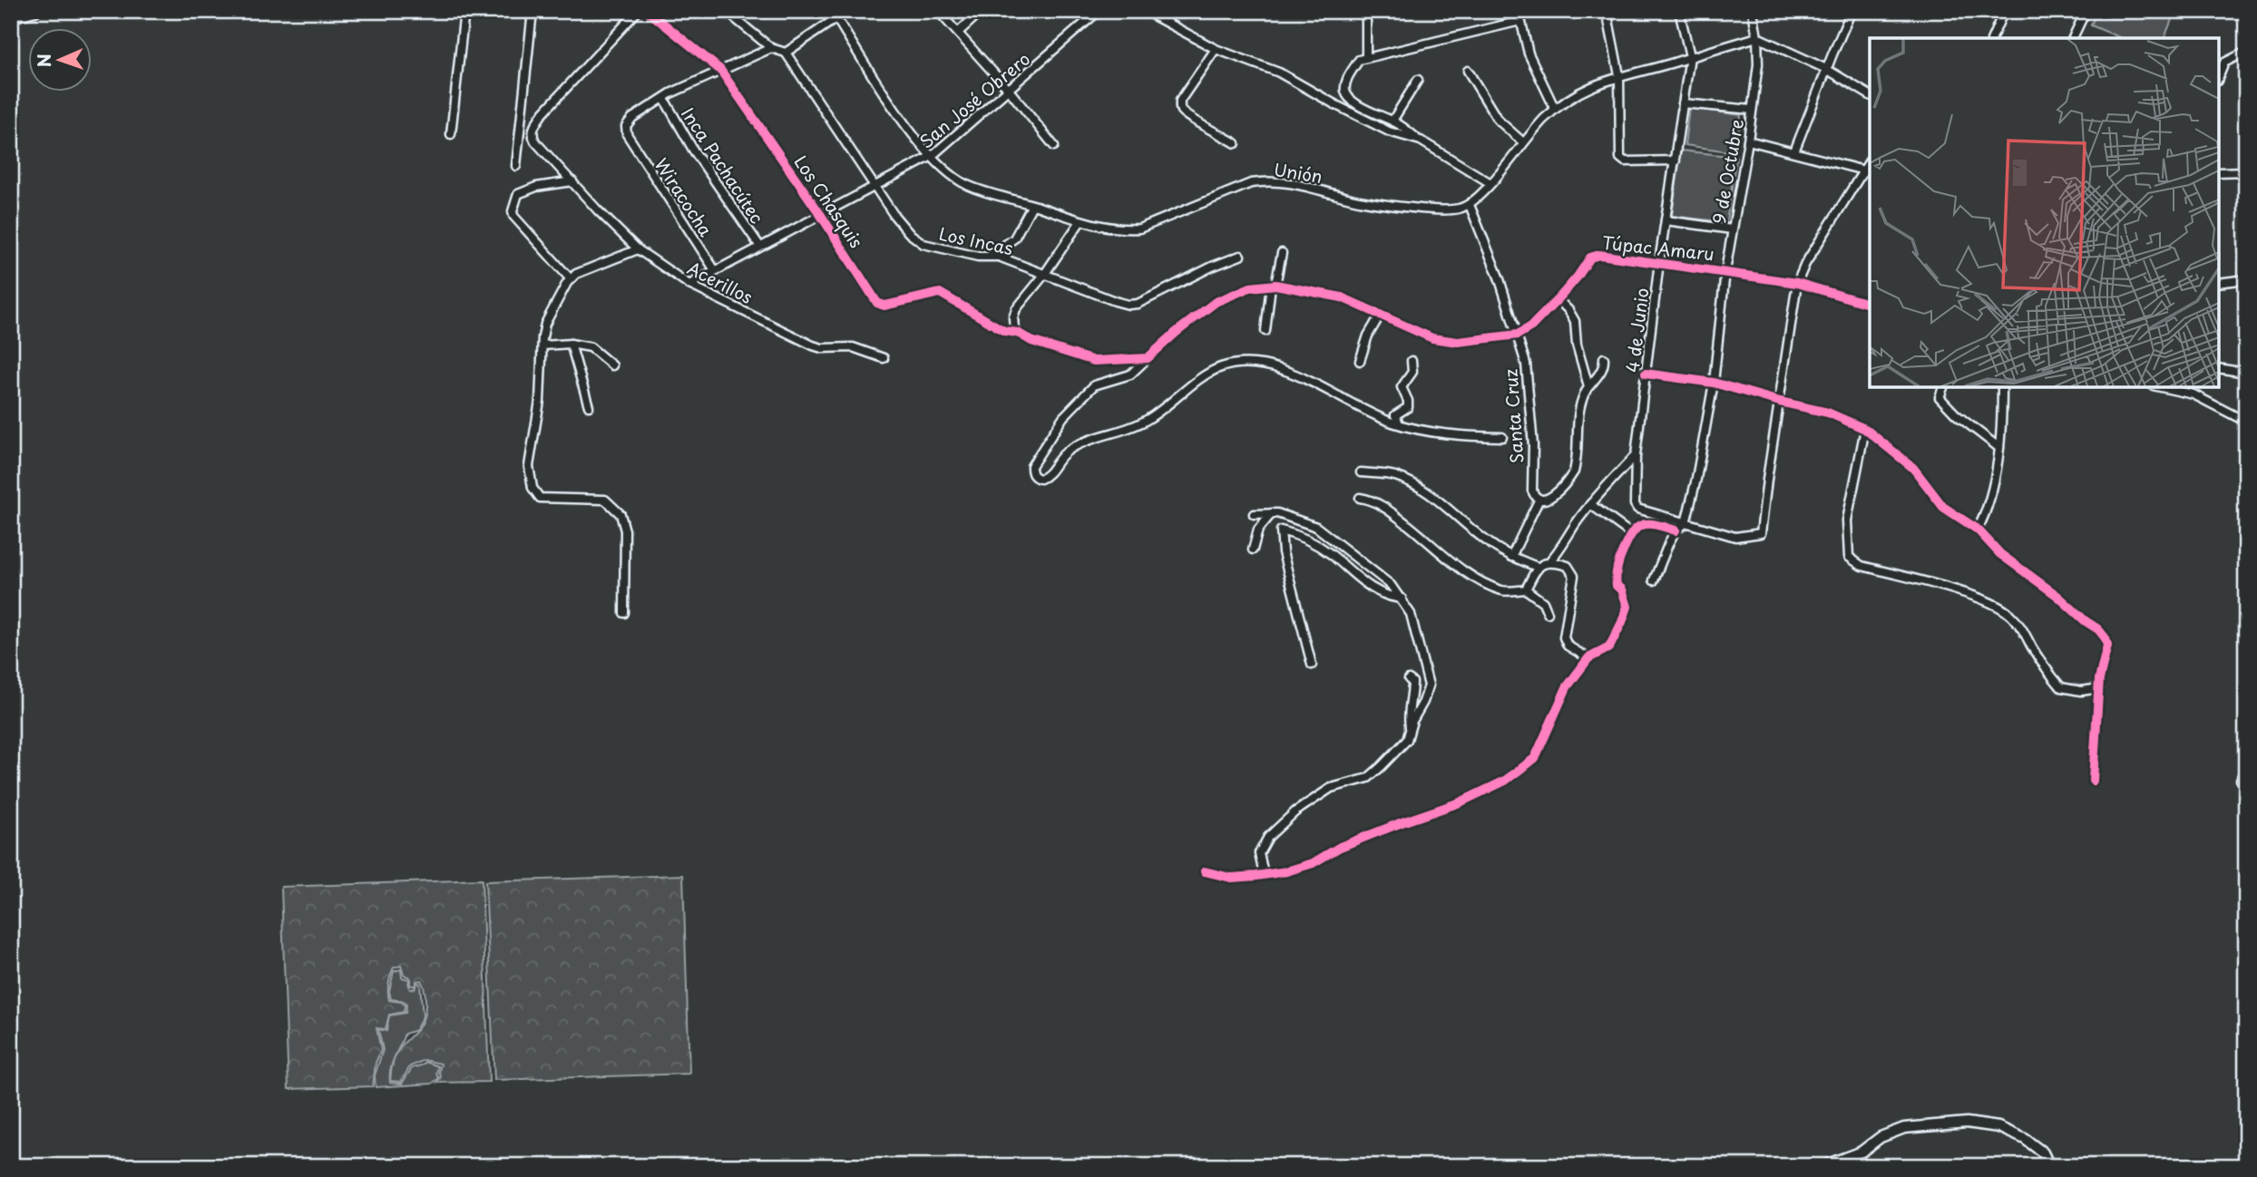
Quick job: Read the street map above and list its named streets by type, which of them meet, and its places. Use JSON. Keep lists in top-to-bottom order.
{
  "streets": {
    "street": [
      "San José Obrero",
      "Inca Pachacútec",
      "9 de Octubre",
      "Unión",
      "Wiracocha",
      "Los Chasquis",
      "Los Incas",
      "Túpac Amaru",
      "Acerillos",
      "4 de Junio",
      "Santa Cruz"
    ]
  },
  "crossings": [
    ["San José Obrero", "Inca Pachacútec"],
    ["San José Obrero", "Unión"],
    ["San José Obrero", "Wiracocha"],
    ["San José Obrero", "Los Chasquis"],
    ["San José Obrero", "Los Incas"],
    ["San José Obrero", "Acerillos"],
    ["Inca Pachacútec", "Wiracocha"],
    ["9 de Octubre", "Túpac Amaru"],
    ["9 de Octubre", "4 de Junio"],
    ["Unión", "Santa Cruz"],
    ["Túpac Amaru", "4 de Junio"],
    ["Túpac Amaru", "Santa Cruz"]
  ],
  "north": "left"
}
